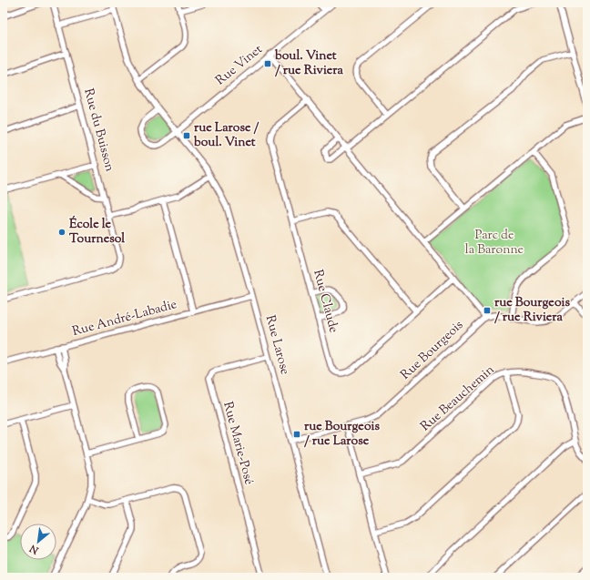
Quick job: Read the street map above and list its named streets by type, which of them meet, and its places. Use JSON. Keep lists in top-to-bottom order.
{
  "streets": {
    "street": [
      "Rue Vinet",
      "Rue du Buisson",
      "Rue Claude",
      "Rue André-Labadie",
      "Rue Larose",
      "Rue Bourgeois",
      "Rue Beauchemin",
      "Rue Marie-Posé"
    ]
  },
  "crossings": [
    ["Rue Vinet", "Rue Larose"],
    ["Rue André-Labadie", "Rue Larose"],
    ["Rue Larose", "Rue Bourgeois"],
    ["Rue Larose", "Rue Marie-Posé"]
  ],
  "parks": ["Parc de la Baronne"],
  "places": {
    "transit": [
      "boul. Vinet / rue Riviera",
      "rue Larose / boul. Vinet",
      "rue Bourgeois / rue Riviera",
      "rue Bourgeois / rue Larose"
    ],
    "other": ["École le Tournesol"]
  },
  "north": "bottom left"
}
